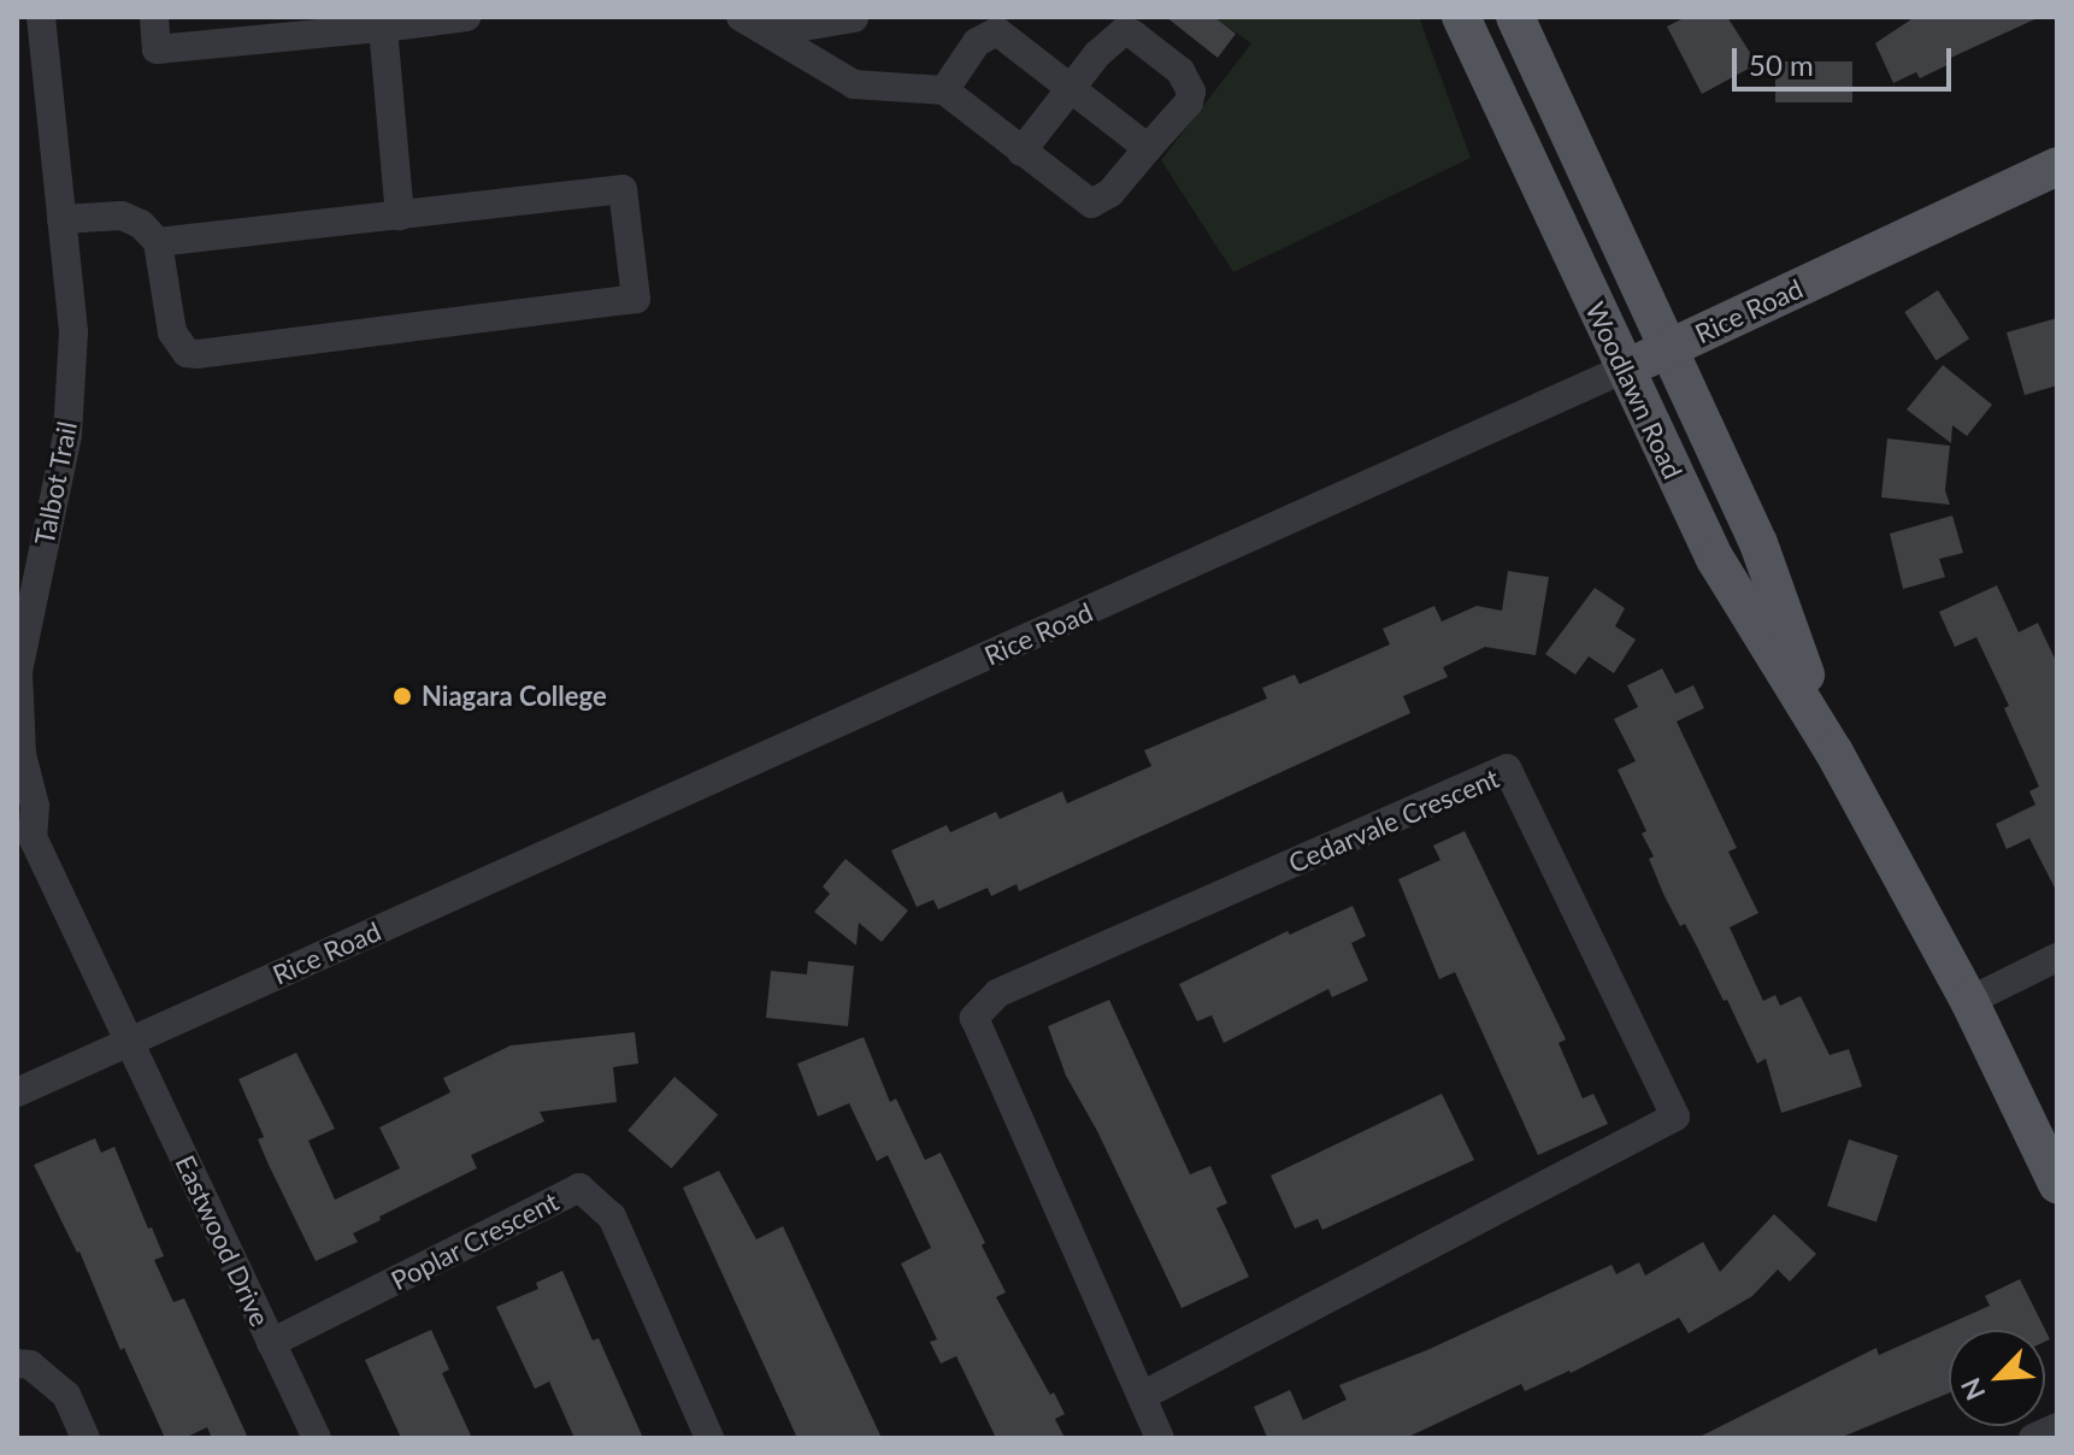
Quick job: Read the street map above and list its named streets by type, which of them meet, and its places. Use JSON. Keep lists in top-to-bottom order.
{
  "streets": {
    "main road": ["Rice Road", "Woodlawn Road"],
    "street": [
      "Talbot Trail",
      "Cedarvale Crescent",
      "Eastwood Drive",
      "Poplar Crescent"
    ]
  },
  "crossings": [
    ["Rice Road", "Woodlawn Road"],
    ["Rice Road", "Talbot Trail"],
    ["Rice Road", "Eastwood Drive"],
    ["Talbot Trail", "Eastwood Drive"],
    ["Eastwood Drive", "Poplar Crescent"]
  ],
  "places": ["Niagara College"],
  "scale_bar": "50 m",
  "north": "bottom left"
}
